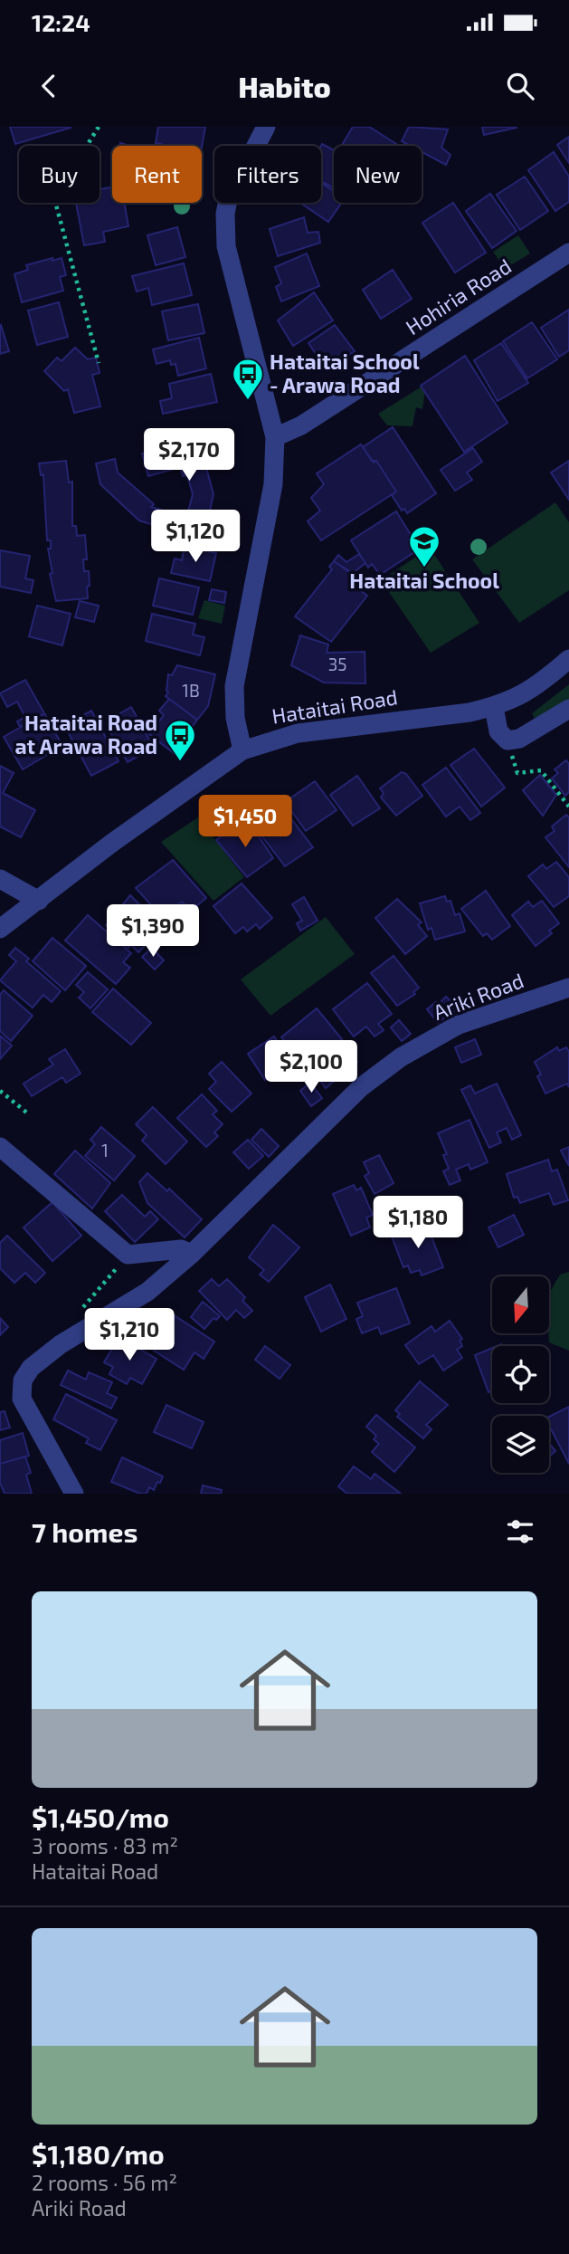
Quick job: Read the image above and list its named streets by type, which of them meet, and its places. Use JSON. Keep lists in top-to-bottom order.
{
  "streets": {
    "street": ["Hohiria Road", "Hataitai Road", "Ariki Road"]
  },
  "places": {
    "bus stop": ["Hataitai School - Arawa Road", "Hataitai Road at Arawa Road"],
    "school or university": ["Hataitai School"]
  },
  "house_numbers": ["35", "1B", "1"],
  "north": "bottom",
  "page": {
    "status": "12:24",
    "header": "Habito",
    "chip": [
      "Buy",
      "Rent",
      "Filters",
      "New"
    ],
    "price": [
      "$2,170",
      "$1,120",
      "$1,450",
      "$1,390",
      "$2,100",
      "$1,180",
      "$1,210"
    ],
    "heading": "7 homes",
    "list": [
      {
        "name": "$1,450/mo",
        "note": "3 rooms · 83 m² · Hataitai Road"
      },
      {
        "name": "$1,180/mo",
        "note": "2 rooms · 56 m² · Ariki Road"
      }
    ]
  }
}
